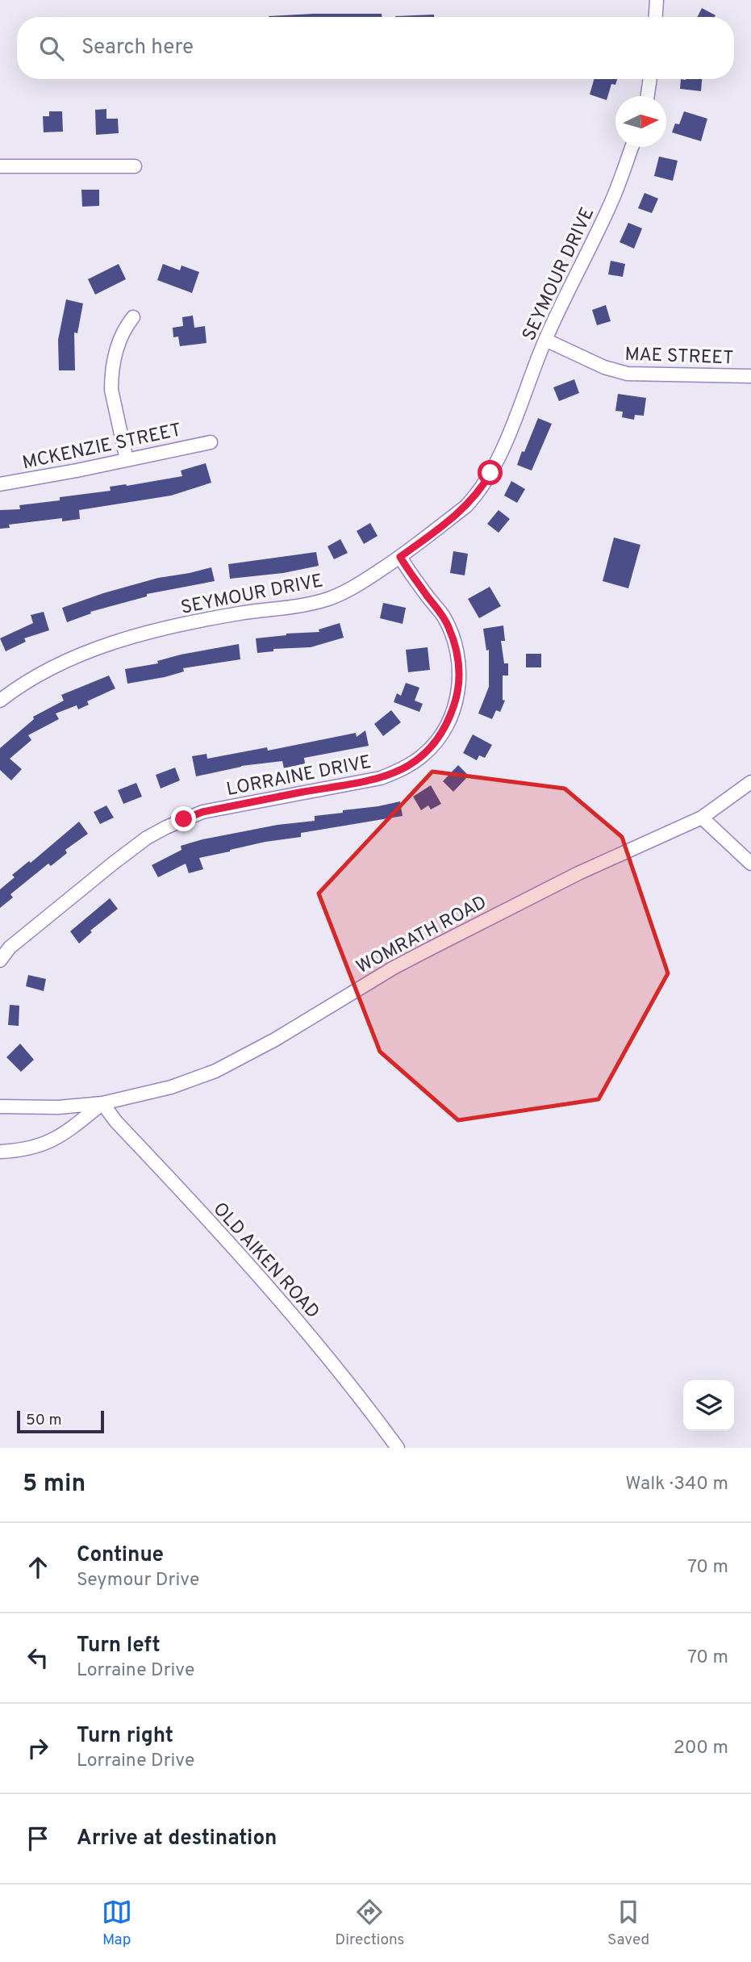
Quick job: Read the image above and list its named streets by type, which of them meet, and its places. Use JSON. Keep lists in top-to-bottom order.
{
  "streets": {
    "street": [
      "SEYMOUR DRIVE",
      "MAE STREET",
      "MCKENZIE STREET",
      "LORRAINE DRIVE",
      "WOMRATH ROAD",
      "OLD AIKEN ROAD"
    ]
  },
  "crossings": [
    ["SEYMOUR DRIVE", "MAE STREET"],
    ["SEYMOUR DRIVE", "LORRAINE DRIVE"],
    ["WOMRATH ROAD", "OLD AIKEN ROAD"]
  ],
  "scale_bar": "50 m",
  "north": "right",
  "page": {
    "search": "Search here",
    "scale": "50 m",
    "heading": ["5 min", "Walk · 340 m"],
    "list": [
      ["Continue", "Seymour Drive", "70 m"],
      ["Turn left", "Lorraine Drive", "70 m"],
      ["Turn right", "Lorraine Drive", "200 m"],
      "Arrive at destination"
    ],
    "nav": ["Map", "Directions", "Saved"]
  }
}
